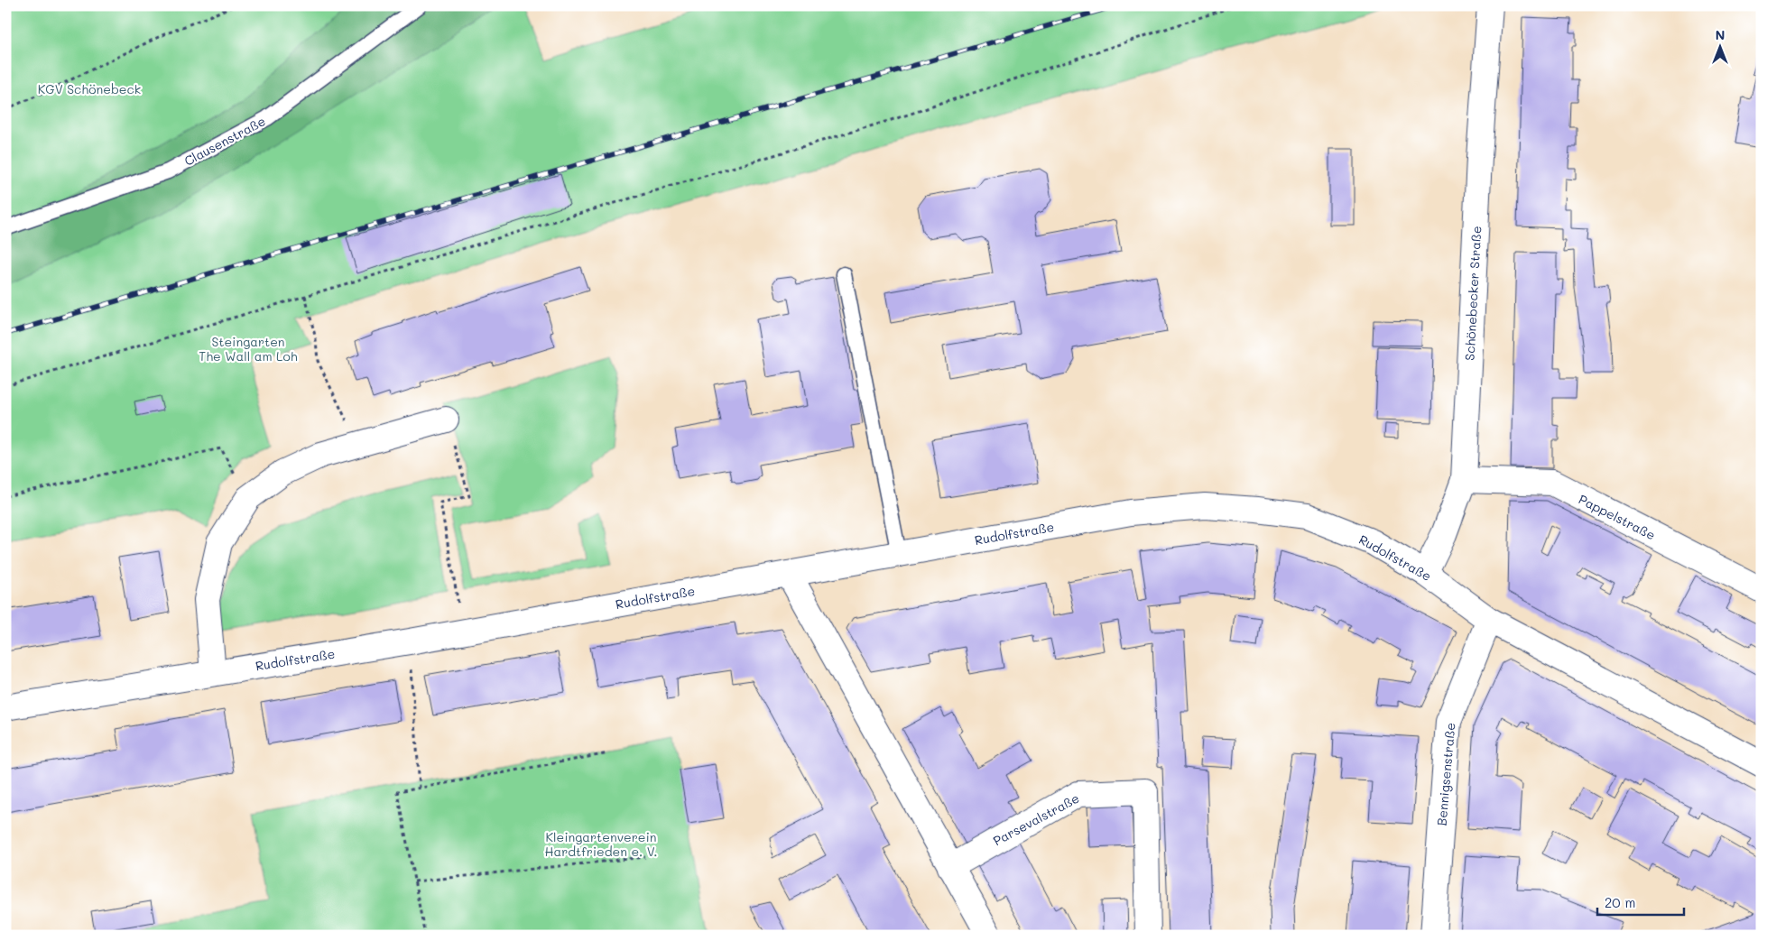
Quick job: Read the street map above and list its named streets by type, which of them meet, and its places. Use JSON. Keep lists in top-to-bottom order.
{
  "streets": {
    "street": [
      "Schönebecker Straße",
      "Pappelstraße",
      "Rudolfstraße",
      "Bennigsenstraße",
      "Parsevalstraße"
    ],
    "lane": ["Clausenstraße"]
  },
  "crossings": [
    ["Schönebecker Straße", "Pappelstraße"],
    ["Schönebecker Straße", "Rudolfstraße"],
    ["Rudolfstraße", "Bennigsenstraße"]
  ],
  "parks": ["KGV Schönebeck", "Steingarten The Wall am Loh", "Kleingartenverein Hardtfrieden e. V."],
  "scale_bar": "20 m",
  "north": "top"
}
